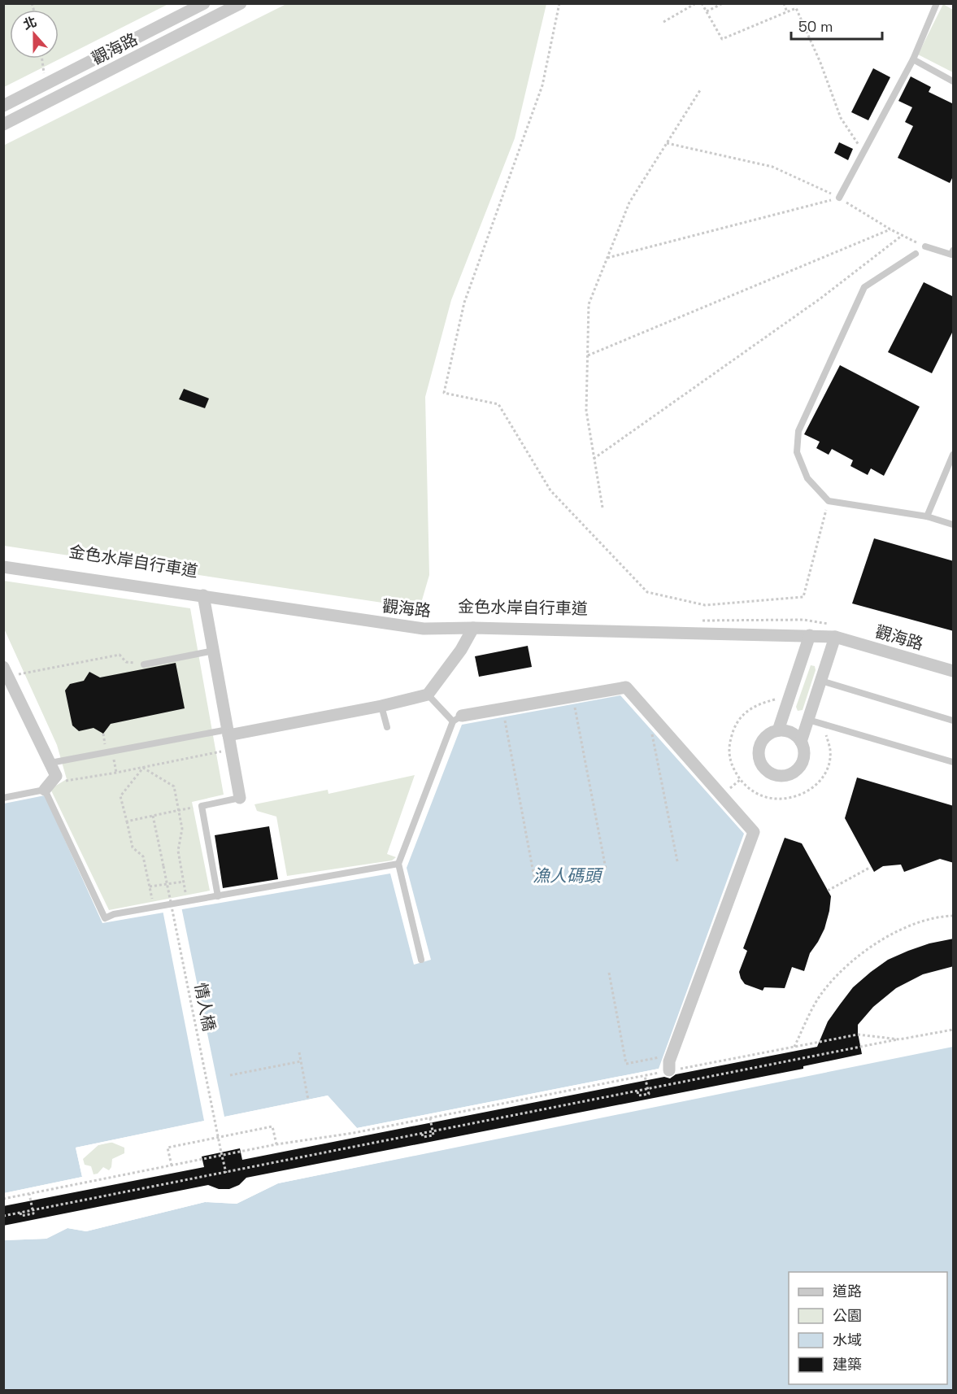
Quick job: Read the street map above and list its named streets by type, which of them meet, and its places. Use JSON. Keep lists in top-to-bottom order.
{
  "streets": {
    "street": ["觀海路"],
    "path": ["情人橋"]
  },
  "water": ["漁人碼頭"],
  "legend": [
    "道路",
    "公園",
    "水域",
    "建築"
  ],
  "scale_bar": "50 m",
  "north": "top"
}
